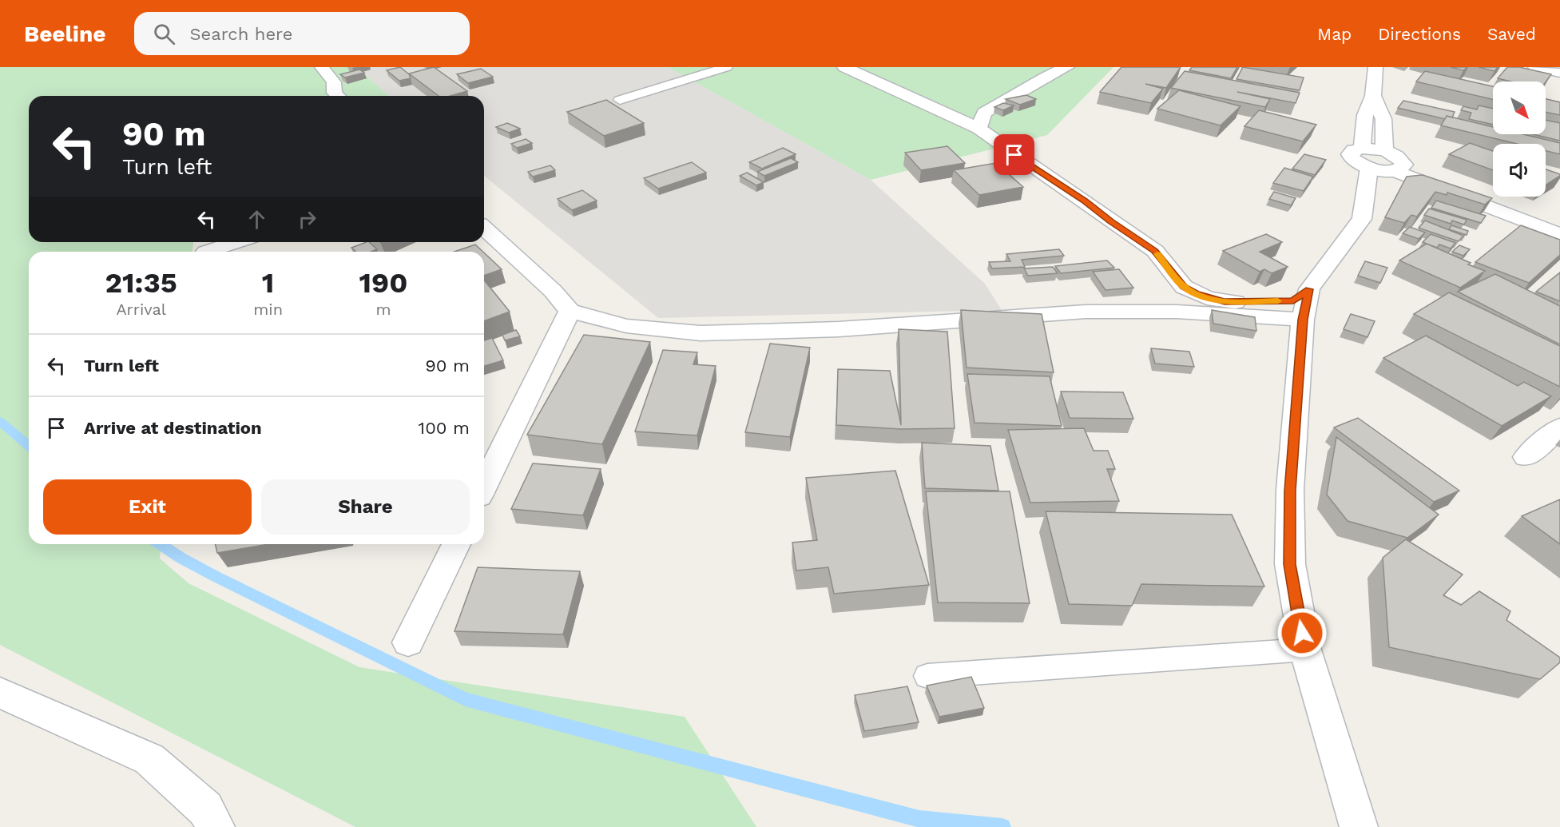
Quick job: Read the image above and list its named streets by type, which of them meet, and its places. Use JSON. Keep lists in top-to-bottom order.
{
  "north": "bottom right",
  "page": {
    "header": "Beeline",
    "search": "Search here",
    "nav": ["Map", "Directions", "Saved"],
    "turn": ["90 m", "Turn left"],
    "eta": [
      "21:35",
      "Arrival",
      "1",
      "min",
      "190",
      "m"
    ],
    "list": [
      {
        "name": "Turn left",
        "value": "90 m"
      },
      {
        "name": "Arrive at destination",
        "value": "100 m"
      }
    ],
    "buttons": ["Exit", "Share"]
  }
}
